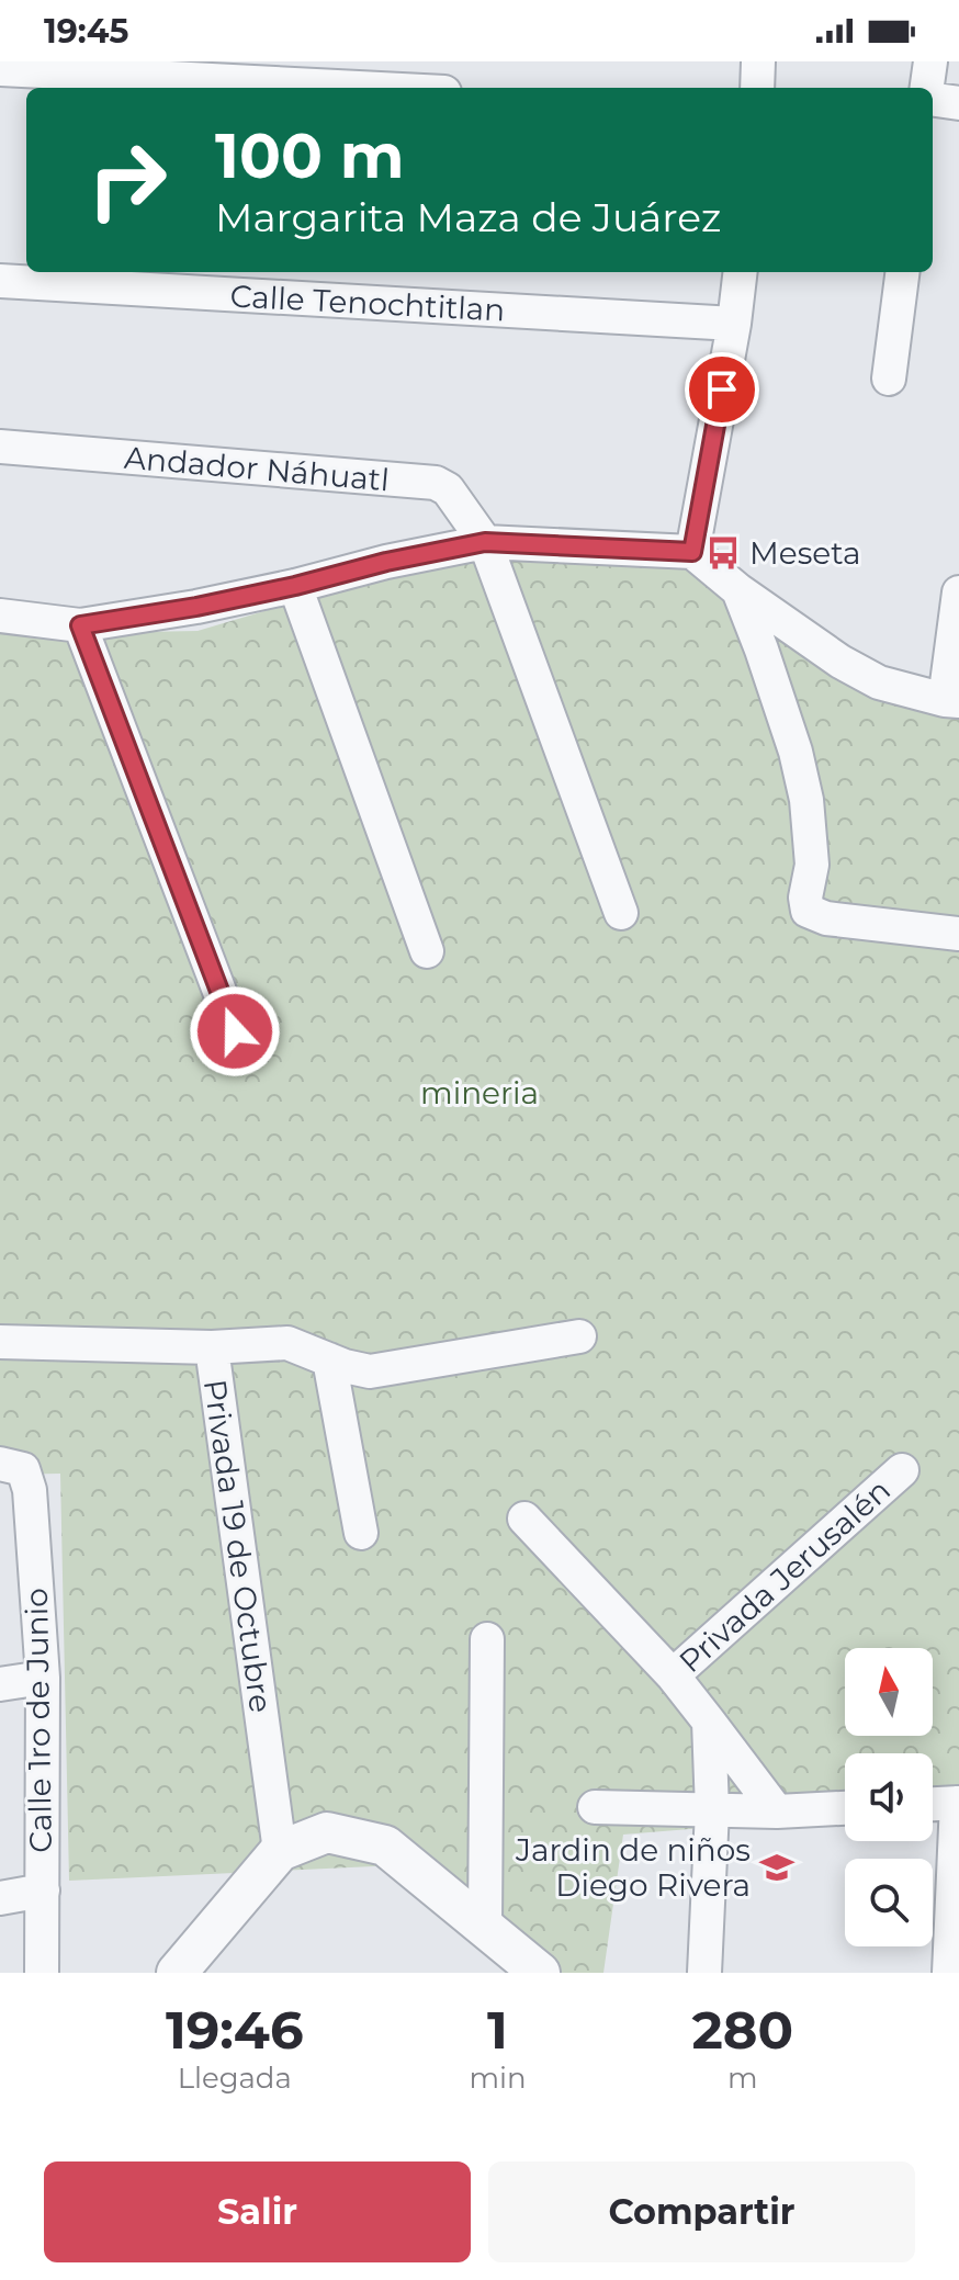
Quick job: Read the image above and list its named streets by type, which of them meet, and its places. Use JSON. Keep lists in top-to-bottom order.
{
  "streets": {
    "street": [
      "Calle Tenochtitlan",
      "Andador Náhuatl",
      "Privada 19 de Octubre",
      "Privada Jerusalén",
      "Calle 1ro de Junio"
    ]
  },
  "parks": ["mineria"],
  "places": {
    "bus stop": ["Meseta"],
    "school or university": ["Jardin de niños Diego Rivera"]
  },
  "north": "top",
  "page": {
    "status": "19:45",
    "turn": ["100 m", "Margarita Maza de Juárez"],
    "eta": [
      "19:46",
      "Llegada",
      "1",
      "min",
      "280",
      "m"
    ],
    "buttons": ["Salir", "Compartir"]
  }
}
